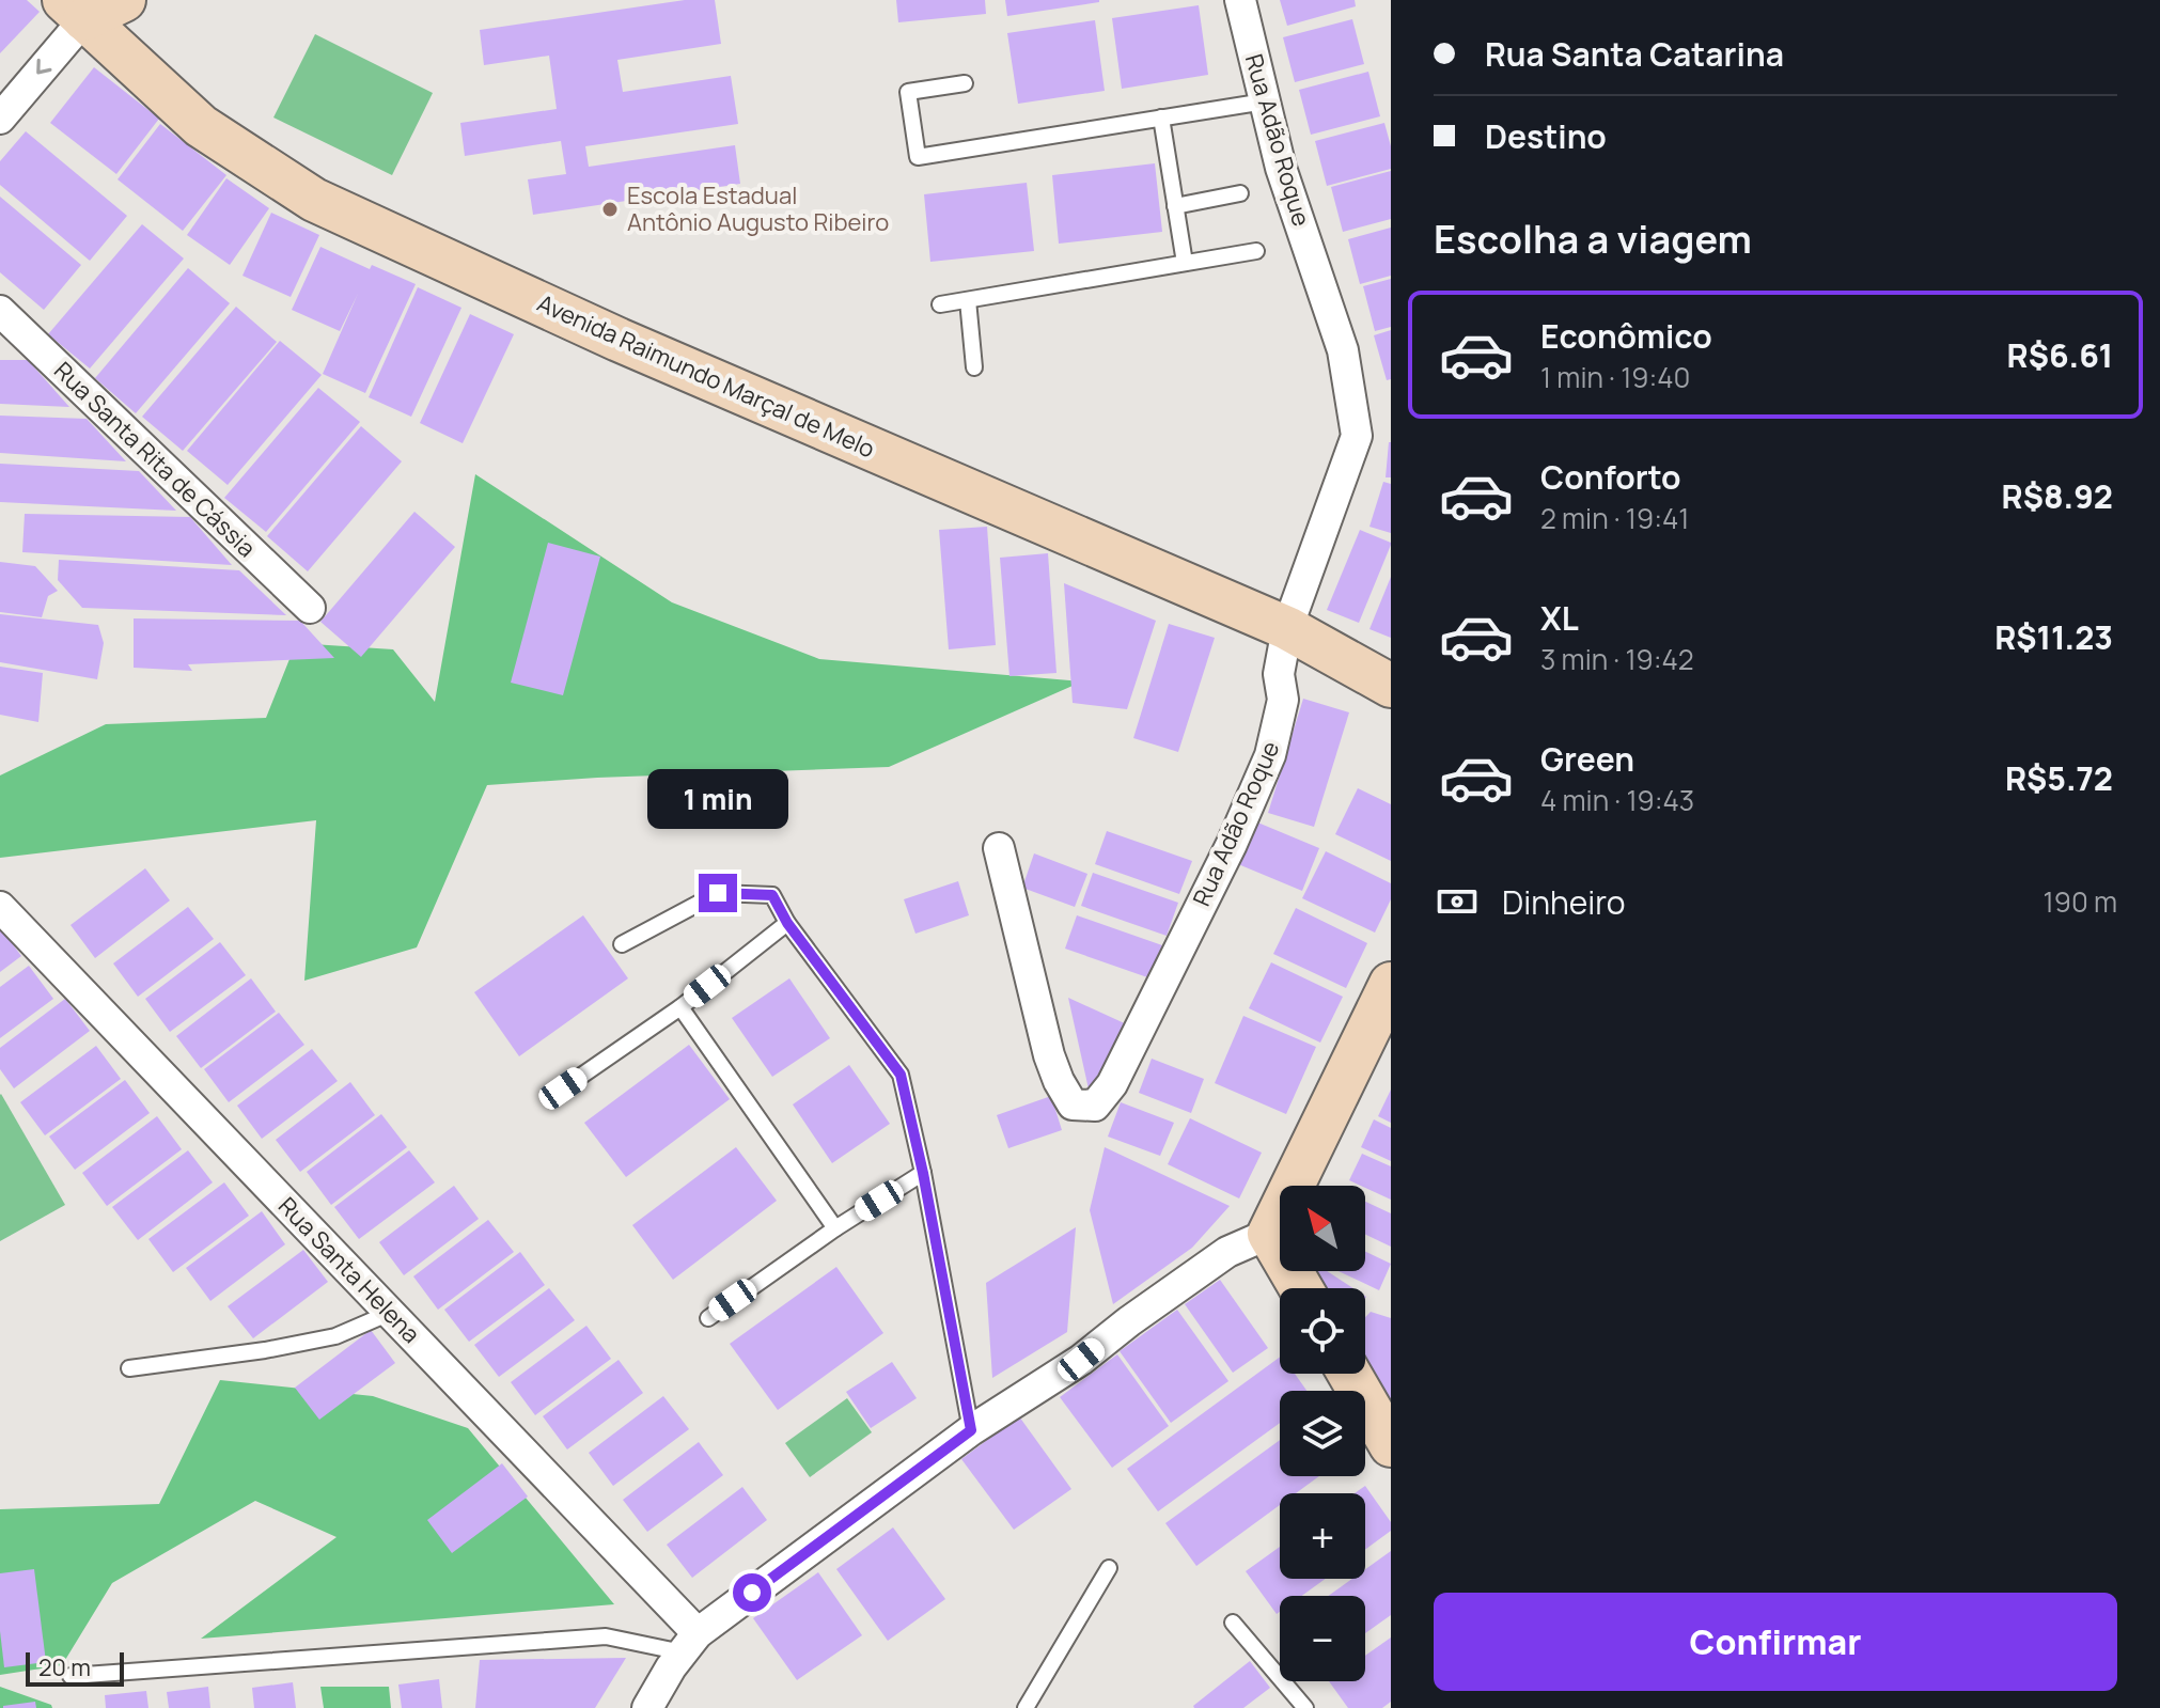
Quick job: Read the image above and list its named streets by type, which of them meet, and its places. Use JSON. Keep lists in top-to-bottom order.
{
  "streets": {
    "street": [
      "Rua Adão Roque",
      "Avenida Raimundo Marçal de Melo",
      "Rua Santa Rita de Cássia",
      "Rua Santa Helena"
    ]
  },
  "crossings": [
    ["Rua Adão Roque", "Avenida Raimundo Marçal de Melo"]
  ],
  "places": ["Escola Estadual Antônio Augusto Ribeiro"],
  "scale_bar": "20 m",
  "north": "top left",
  "page": {
    "banner": ["Rua Santa Catarina", "Destino"],
    "heading": "Escolha a viagem",
    "list": [
      {
        "name": "Econômico",
        "note": "1 min · 19:40",
        "value": "R$6.61"
      },
      {
        "name": "Conforto",
        "note": "2 min · 19:41",
        "value": "R$8.92"
      },
      {
        "name": "XL",
        "note": "3 min · 19:42",
        "value": "R$11.23"
      },
      {
        "name": "Green",
        "note": "4 min · 19:43",
        "value": "R$5.72"
      }
    ],
    "bubble": "1 min",
    "pay": ["Dinheiro", "190 m"],
    "map_buttons": ["+", "−"],
    "buttons": "Confirmar",
    "scale": "20 m"
  }
}
